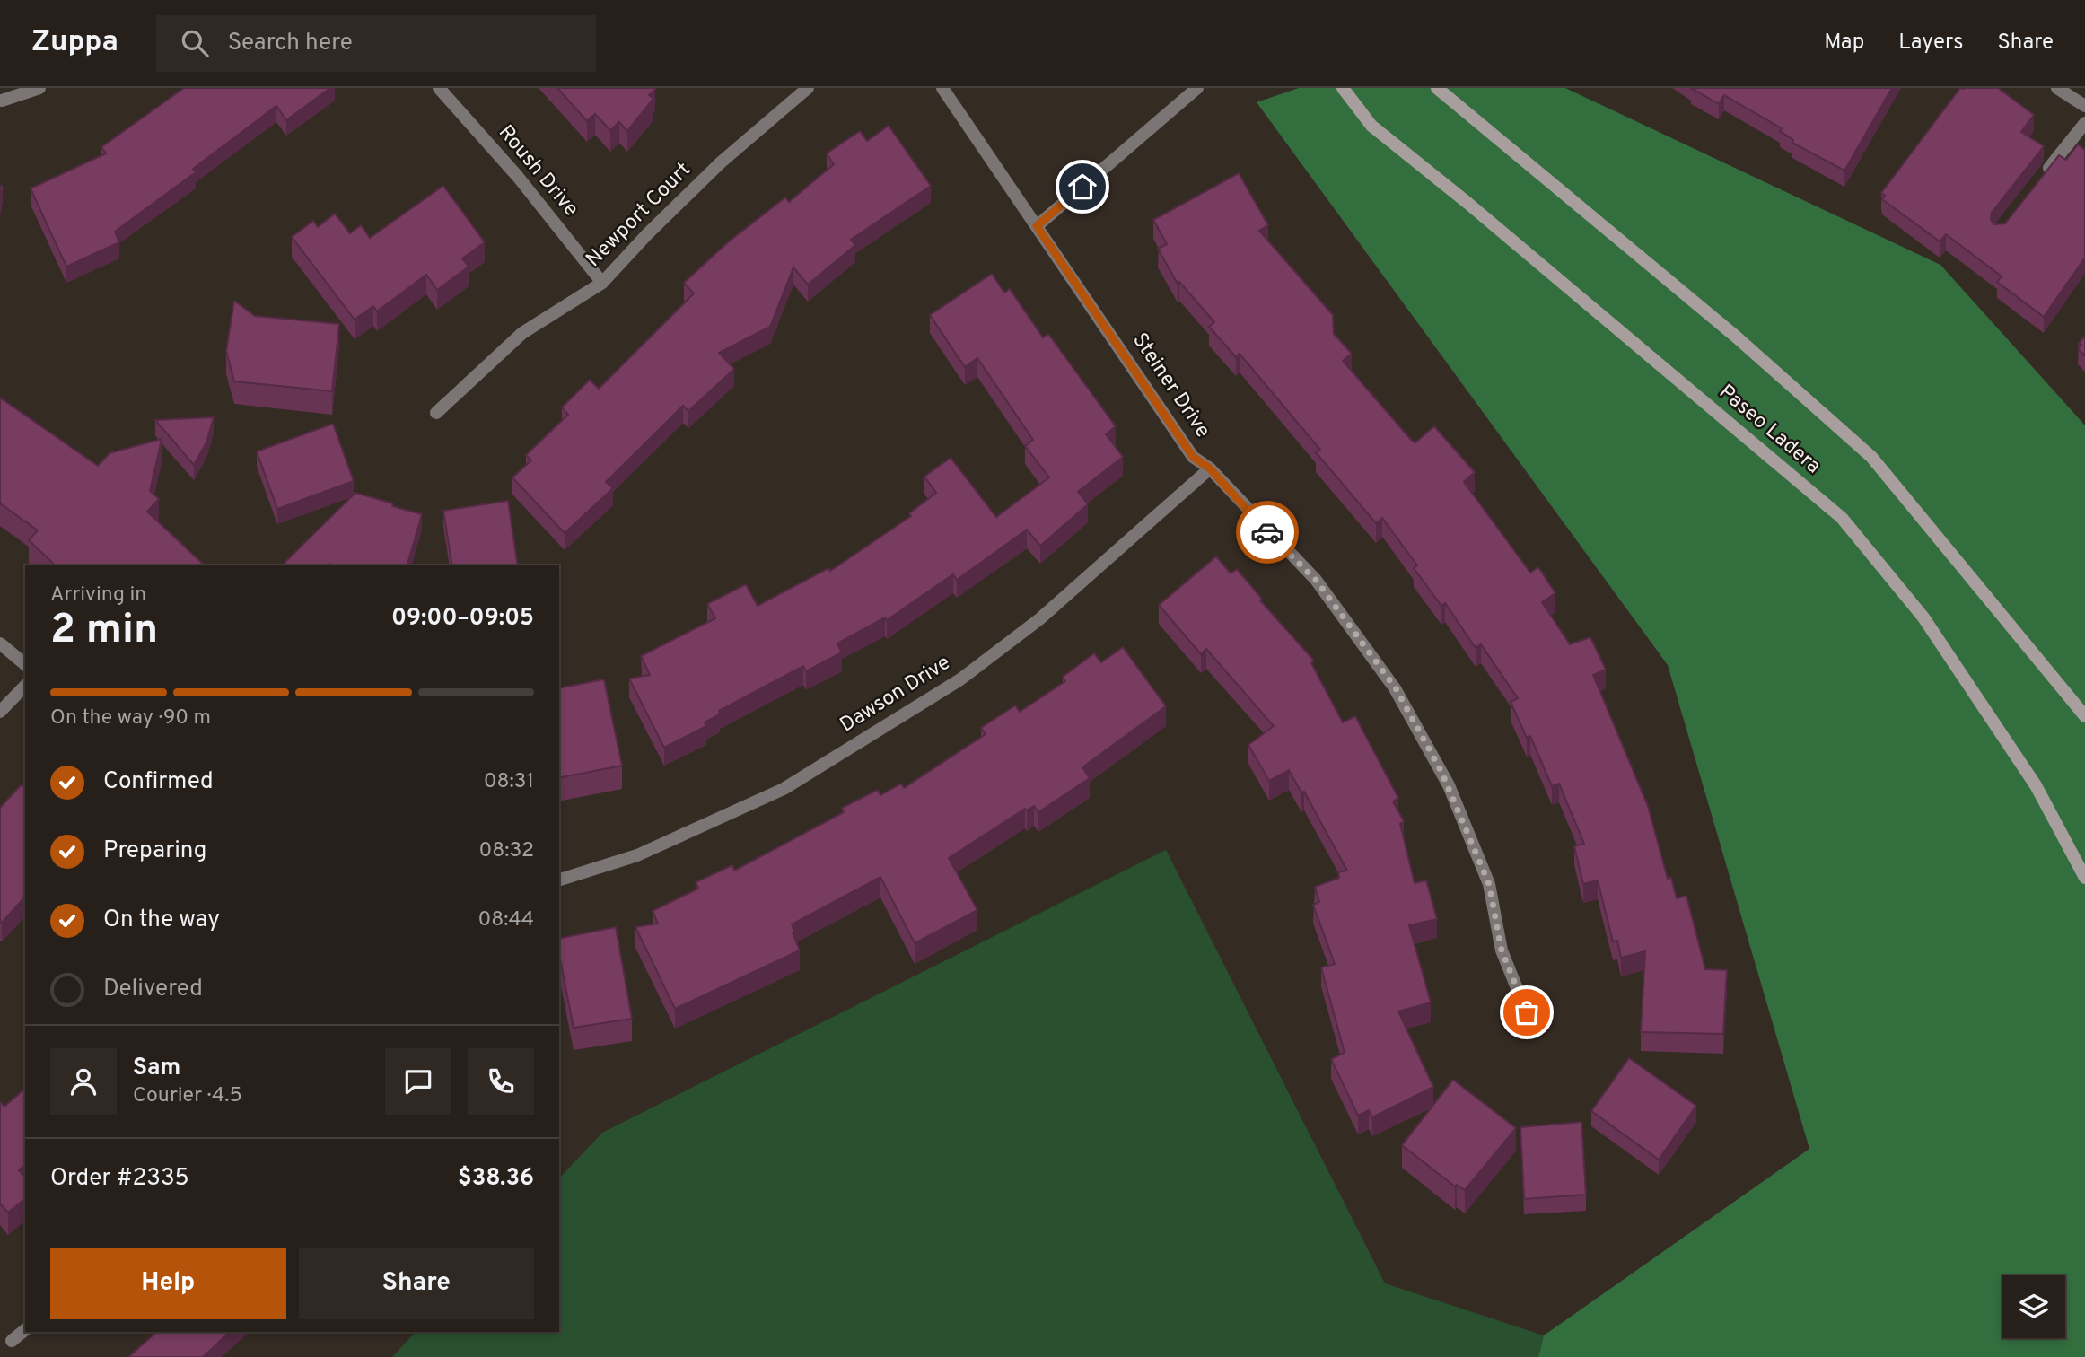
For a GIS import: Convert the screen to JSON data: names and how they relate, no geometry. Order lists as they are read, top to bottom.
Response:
{
  "streets": {
    "main road": ["Paseo Ladera"],
    "street": [
      "Roush Drive",
      "Newport Court",
      "Steiner Drive",
      "Dawson Drive"
    ]
  },
  "crossings": [
    ["Roush Drive", "Newport Court"],
    ["Steiner Drive", "Dawson Drive"]
  ],
  "page": {
    "header": "Zuppa",
    "search": "Search here",
    "nav": ["Map", "Layers", "Share"],
    "heading": ["2 min", "Arriving in", "09:00–09:05"],
    "panel": [
      "Sam",
      "Courier · 4.5",
      "Order #2335",
      "$38.36"
    ],
    "bar": "On the way · 90 m",
    "list": [
      ["Confirmed", "08:31"],
      ["Preparing", "08:32"],
      ["On the way", "08:44"],
      "Delivered"
    ],
    "buttons": ["Help", "Share"]
  }
}
